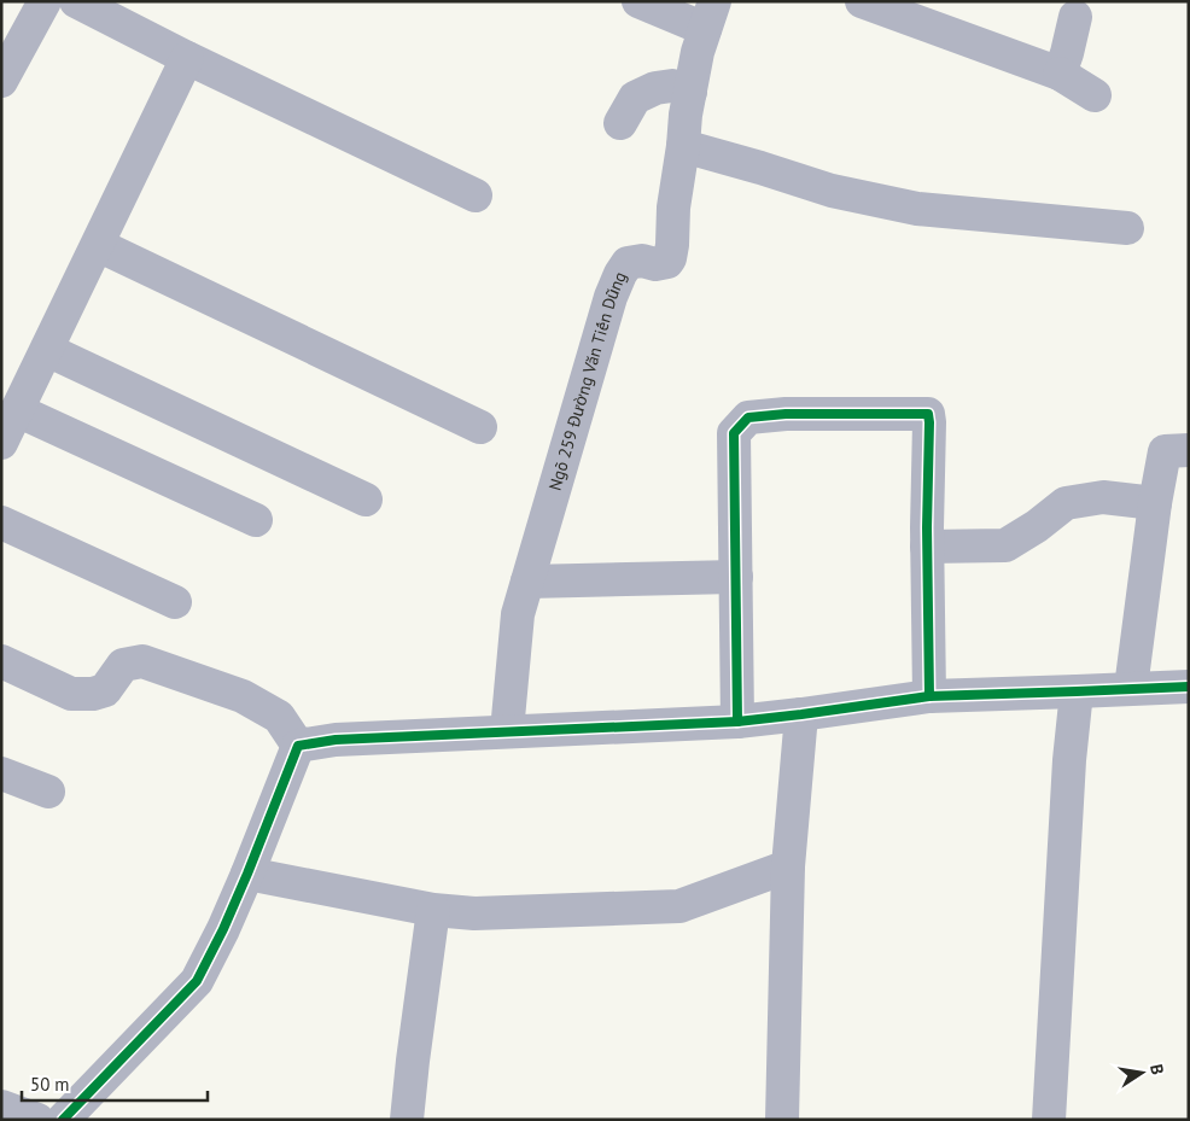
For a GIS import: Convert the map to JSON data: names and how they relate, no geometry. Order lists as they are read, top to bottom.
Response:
{
  "streets": {
    "street": ["Ngõ 259 Đường Văn Tiến Dũng"]
  },
  "scale_bar": "50 m",
  "north": "right"
}
